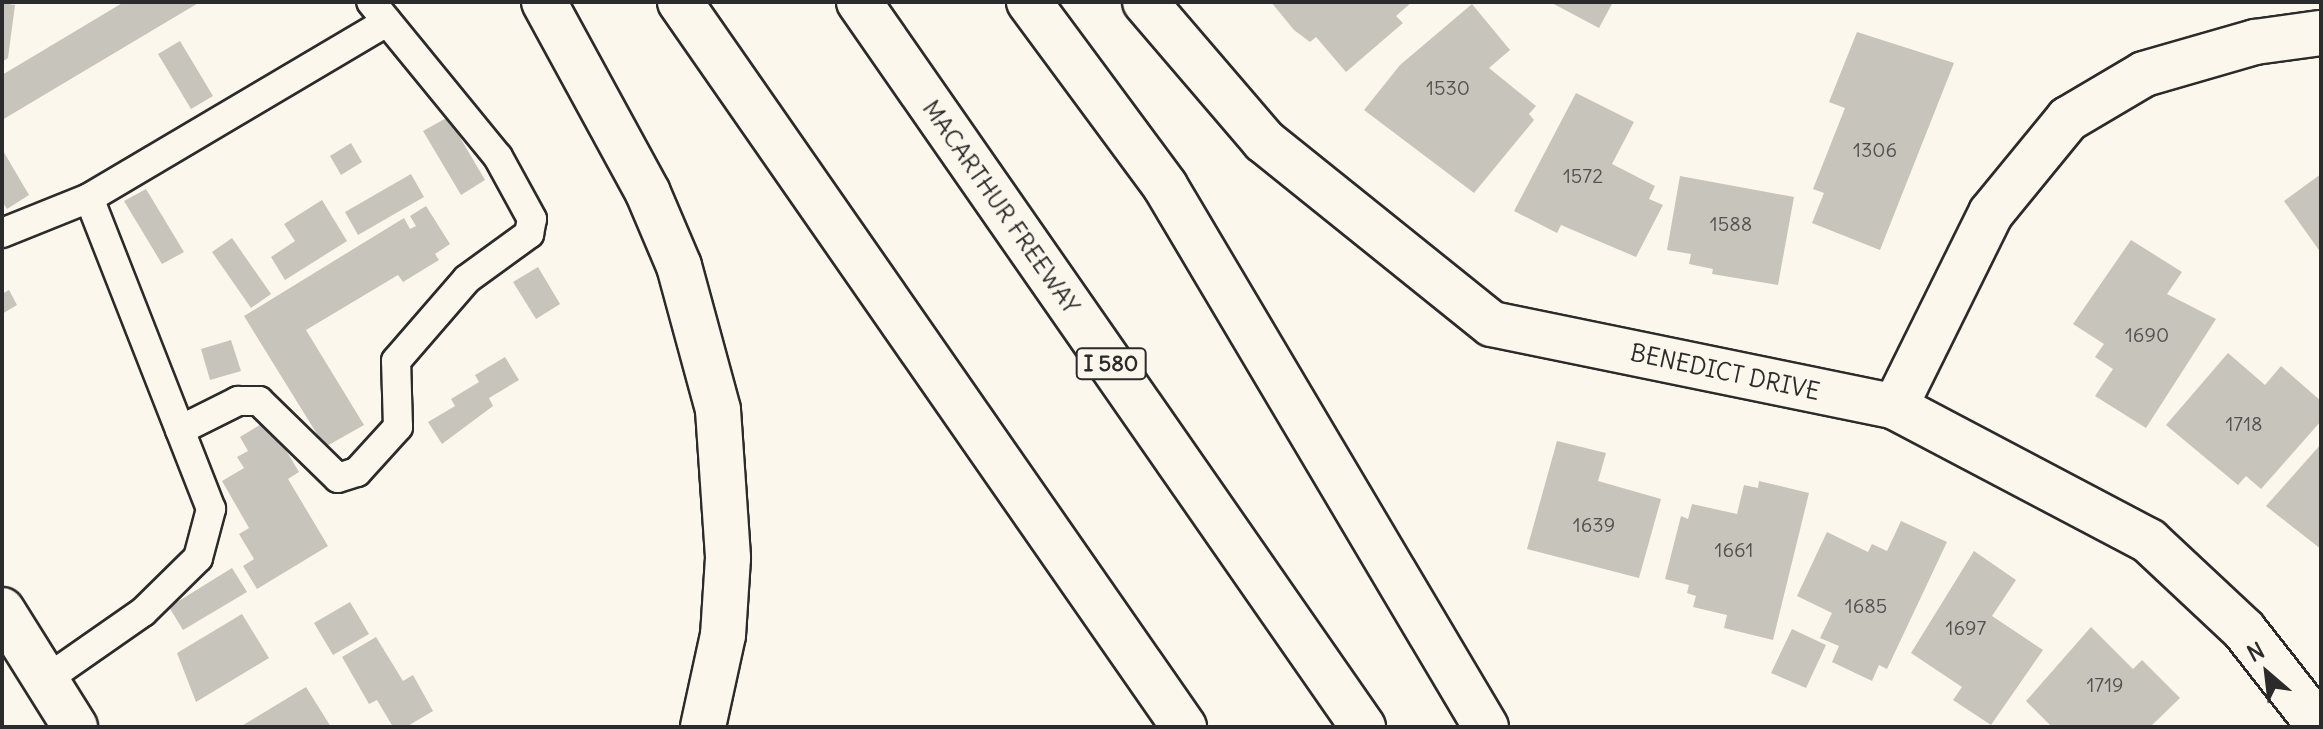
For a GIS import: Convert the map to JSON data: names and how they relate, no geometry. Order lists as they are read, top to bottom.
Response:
{
  "streets": {
    "main road": ["MACARTHUR FREEWAY", "I 580", "BENEDICT DRIVE"]
  },
  "house_numbers": [
    "1530",
    "1306",
    "1572",
    "1588",
    "1690",
    "1718",
    "1639",
    "1661",
    "1685",
    "1697",
    "1719"
  ],
  "north": "top left"
}
